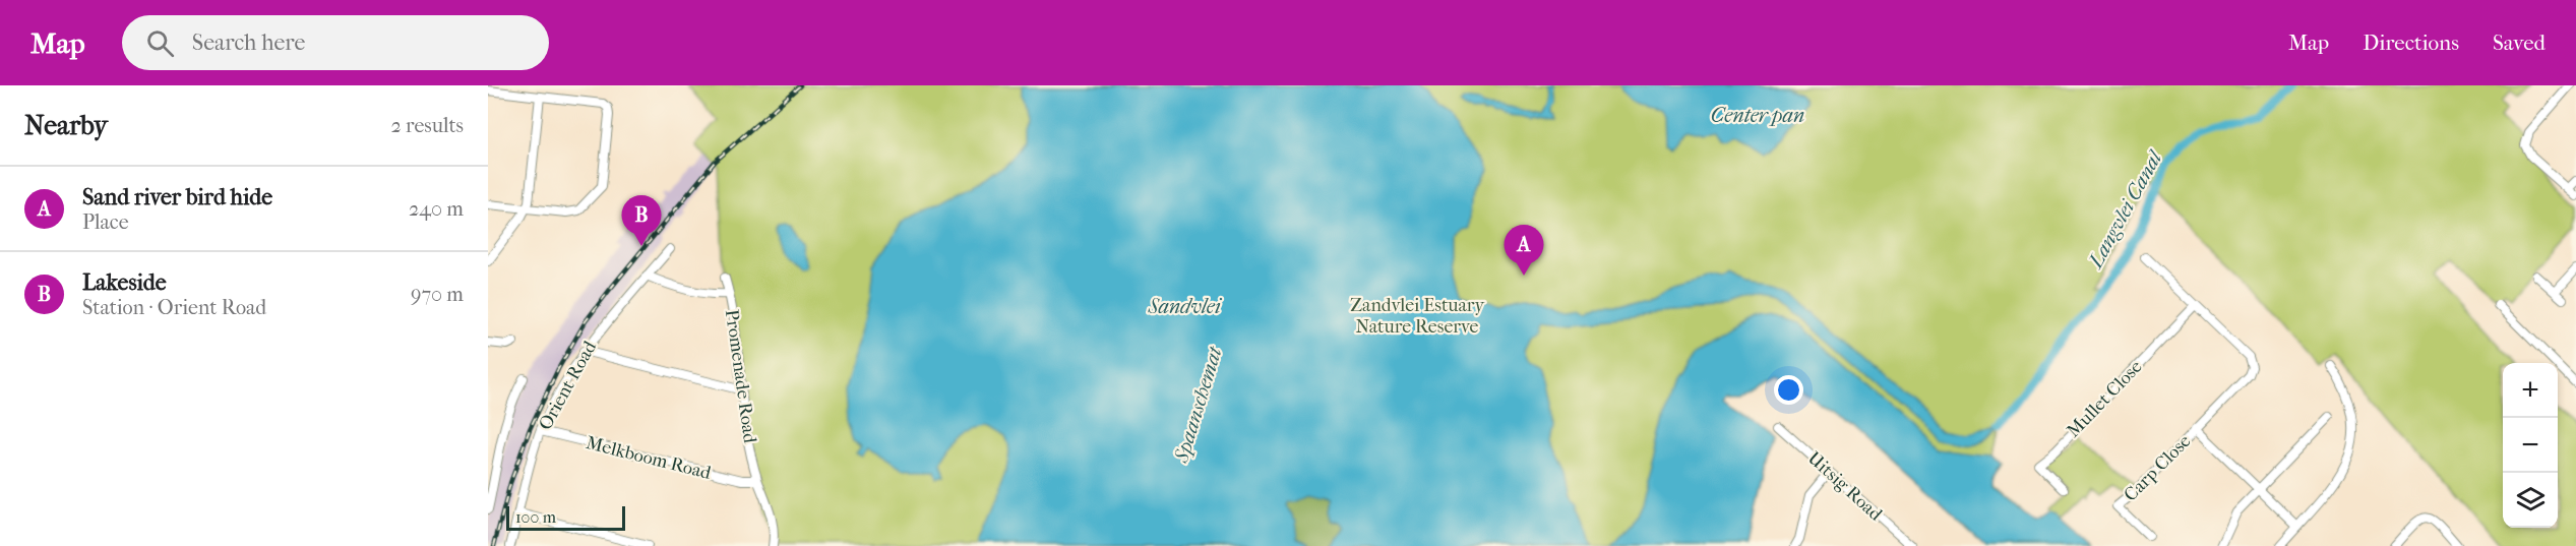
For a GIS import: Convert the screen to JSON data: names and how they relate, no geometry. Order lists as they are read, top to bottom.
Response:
{
  "streets": {
    "street": [
      "Promenade Road",
      "Orient Road",
      "Mullet Close",
      "Melkboom Road",
      "Carp Close",
      "Uitsig Road"
    ]
  },
  "crossings": [
    ["Promenade Road", "Melkboom Road"],
    ["Orient Road", "Melkboom Road"],
    ["Mullet Close", "Carp Close"]
  ],
  "water": [
    "Center pan",
    "Langvlei Canal",
    "Sandvlei",
    "Spaanschemat"
  ],
  "parks": ["Zandvlei Estuary Nature Reserve"],
  "scale_bar": "100 m",
  "page": {
    "header": "Map",
    "search": "Search here",
    "nav": ["Map", "Directions", "Saved"],
    "heading": ["Nearby", "2 results"],
    "list": [
      {
        "mark": "A",
        "name": "Sand river bird hide",
        "note": "Place",
        "value": "240 m"
      },
      {
        "mark": "B",
        "name": "Lakeside",
        "note": "Station · Orient Road",
        "value": "970 m"
      }
    ],
    "pins": ["B", "A"],
    "map_buttons": ["+", "−"],
    "scale": "100 m"
  }
}
